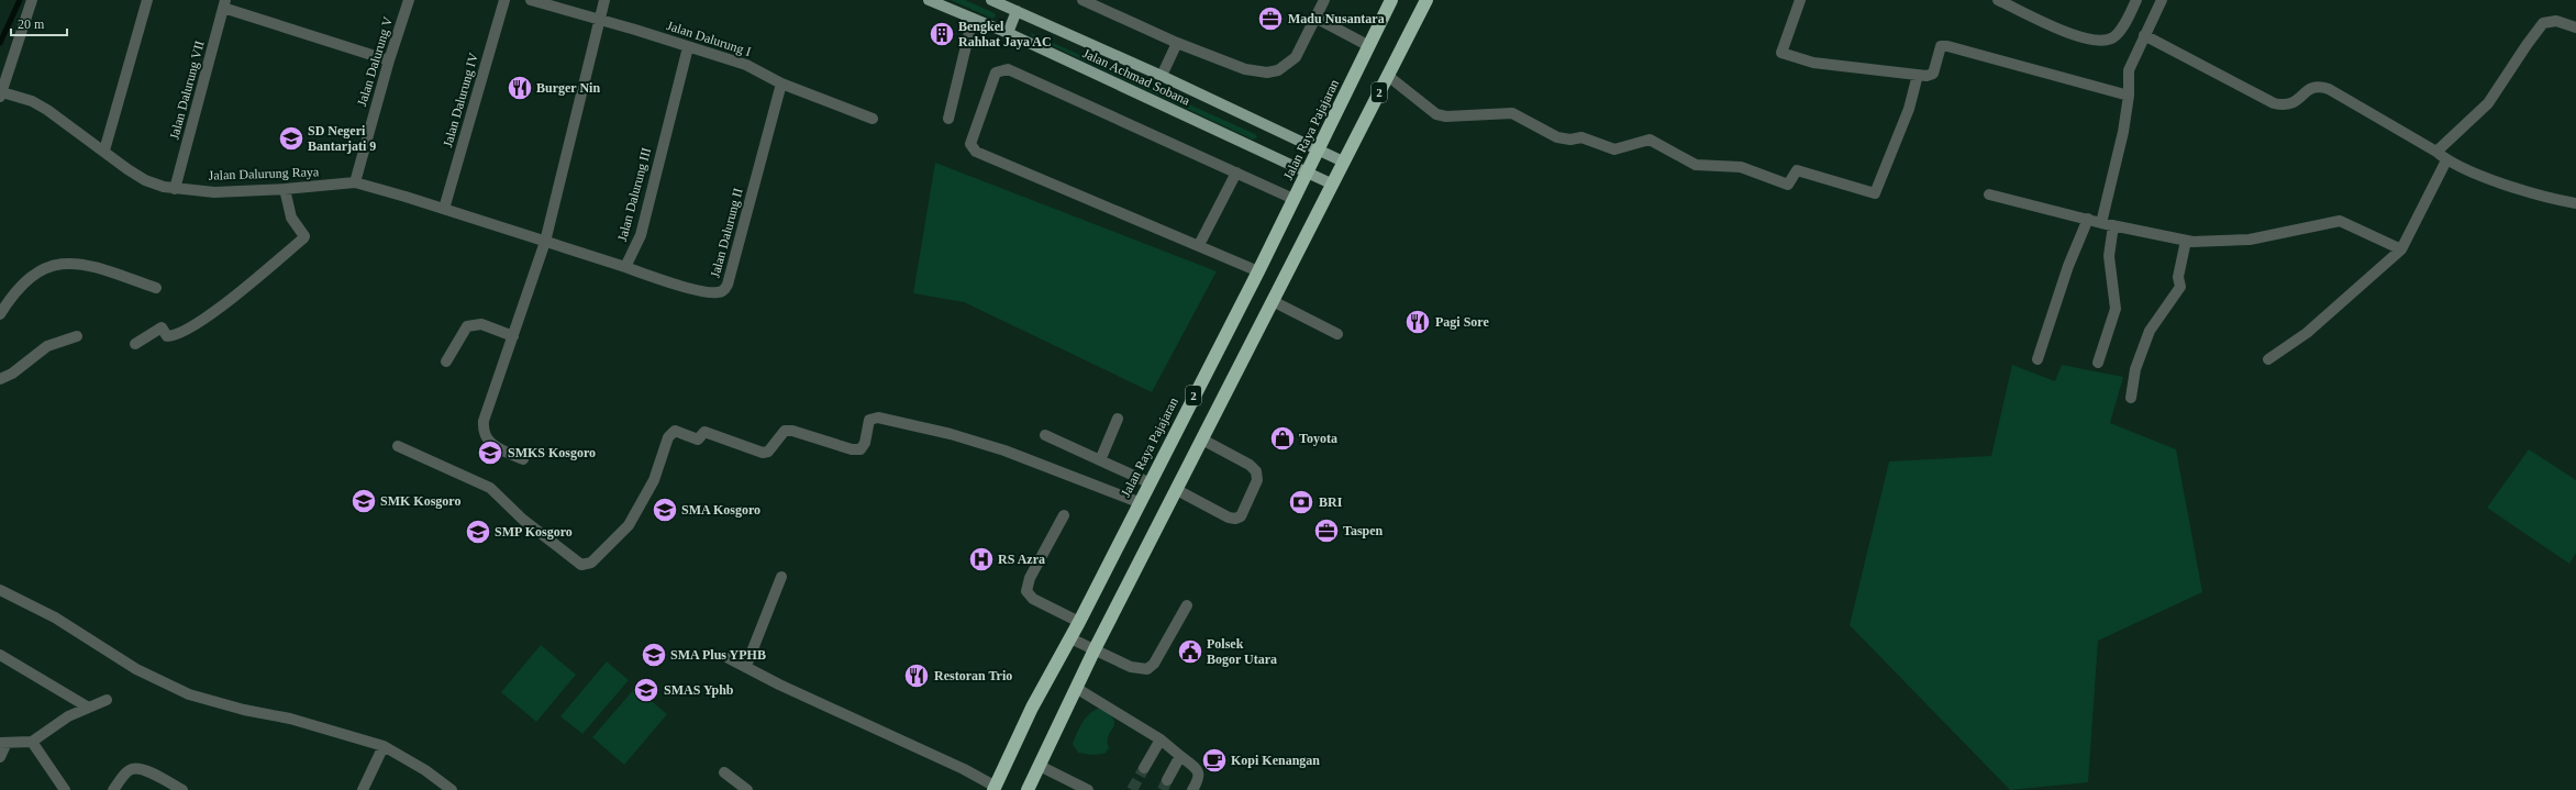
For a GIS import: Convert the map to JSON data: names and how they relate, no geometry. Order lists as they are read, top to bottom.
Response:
{
  "streets": {
    "highway": ["2", "Jalan Raya Pajajaran"],
    "main road": ["Jalan Achmad Sobana"],
    "street": [
      "Jalan Dalurung I",
      "Jalan Dalurung V",
      "Jalan Dalurung VII",
      "Jalan Dalurung IV",
      "Jalan Dalurung Raya",
      "Jalan Dalurung III",
      "Jalan Dalurung II"
    ]
  },
  "crossings": [
    ["Jalan Dalurung I", "Jalan Dalurung III"],
    ["Jalan Dalurung I", "Jalan Dalurung II"],
    ["Jalan Dalurung V", "Jalan Dalurung Raya"],
    ["Jalan Achmad Sobana", "2"],
    ["Jalan Achmad Sobana", "Jalan Raya Pajajaran"],
    ["Jalan Dalurung VII", "Jalan Dalurung Raya"],
    ["Jalan Dalurung IV", "Jalan Dalurung Raya"],
    ["Jalan Dalurung III", "Jalan Dalurung II"]
  ],
  "places": {
    "office": ["Madu Nusantara", "Taspen"],
    "building": ["Bengkel Rahhat Jaya AC"],
    "restaurant": ["Burger Nin", "Pagi Sore", "Restoran Trio"],
    "school or university": [
      "SD Negeri Bantarjati 9",
      "SMKS Kosgoro",
      "SMK Kosgoro",
      "SMA Kosgoro",
      "SMP Kosgoro",
      "SMA Plus YPHB",
      "SMAS Yphb"
    ],
    "shop": ["Toyota"],
    "bank": ["BRI"],
    "hospital": ["RS Azra"],
    "public building": ["Polsek Bogor Utara"],
    "cafe": ["Kopi Kenangan"]
  },
  "scale_bar": "20 m"
}
